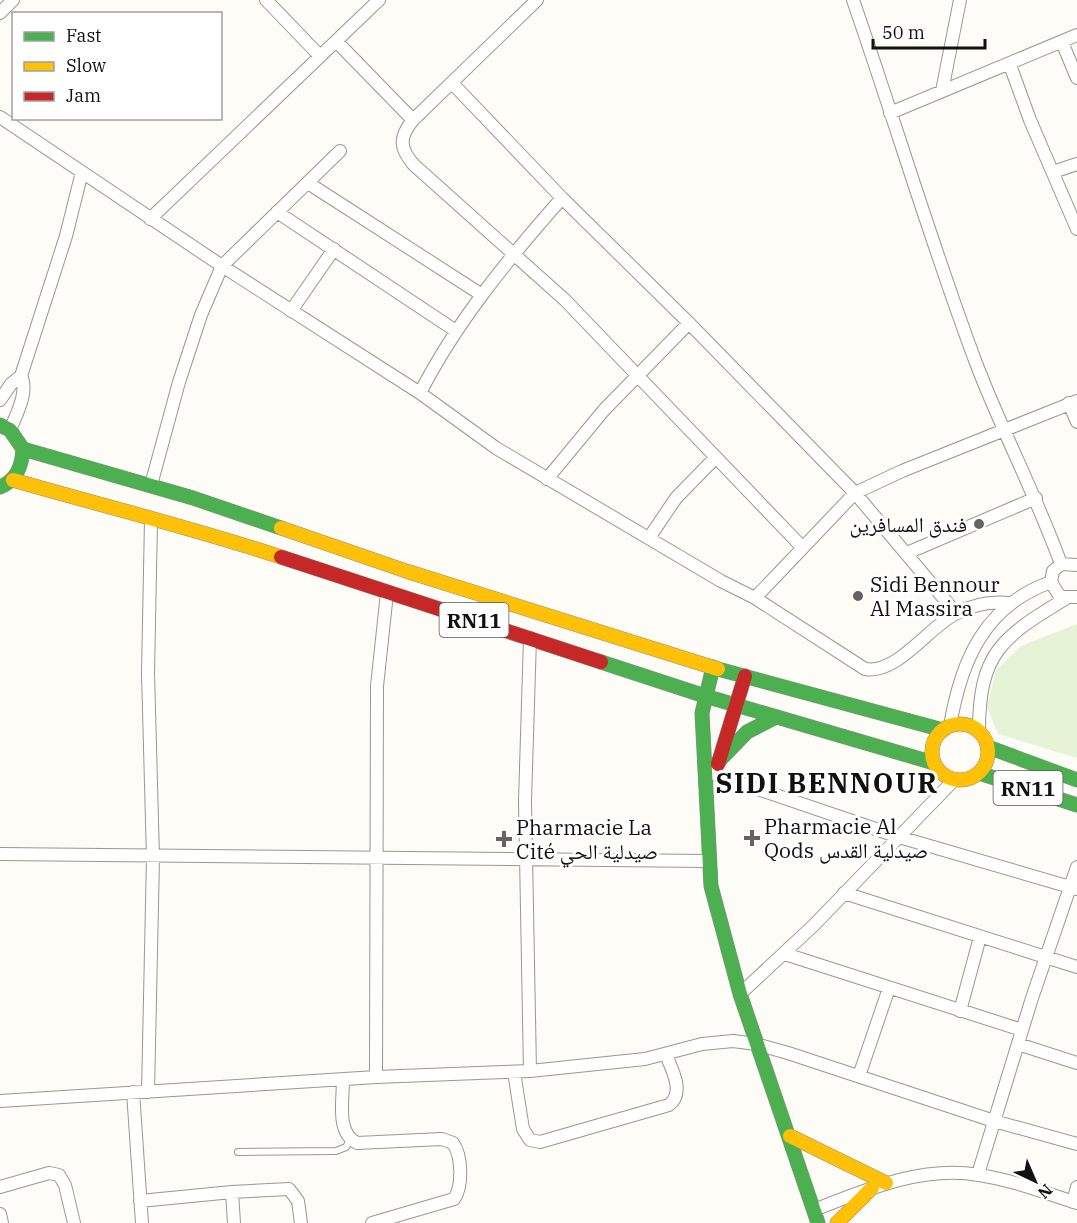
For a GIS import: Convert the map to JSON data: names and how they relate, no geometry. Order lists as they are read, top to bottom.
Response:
{
  "streets": {
    "main road": ["RN11"]
  },
  "districts": ["SIDI BENNOUR"],
  "places": {
    "other": ["فندق المسافرين", "Sidi Bennour Al Massira"],
    "health": ["Pharmacie Al Qods صيدلية القدس", "Pharmacie La Cité صيدلية الحي"]
  },
  "legend": ["Fast", "Slow", "Jam"],
  "scale_bar": "50 m",
  "north": "bottom right"
}
